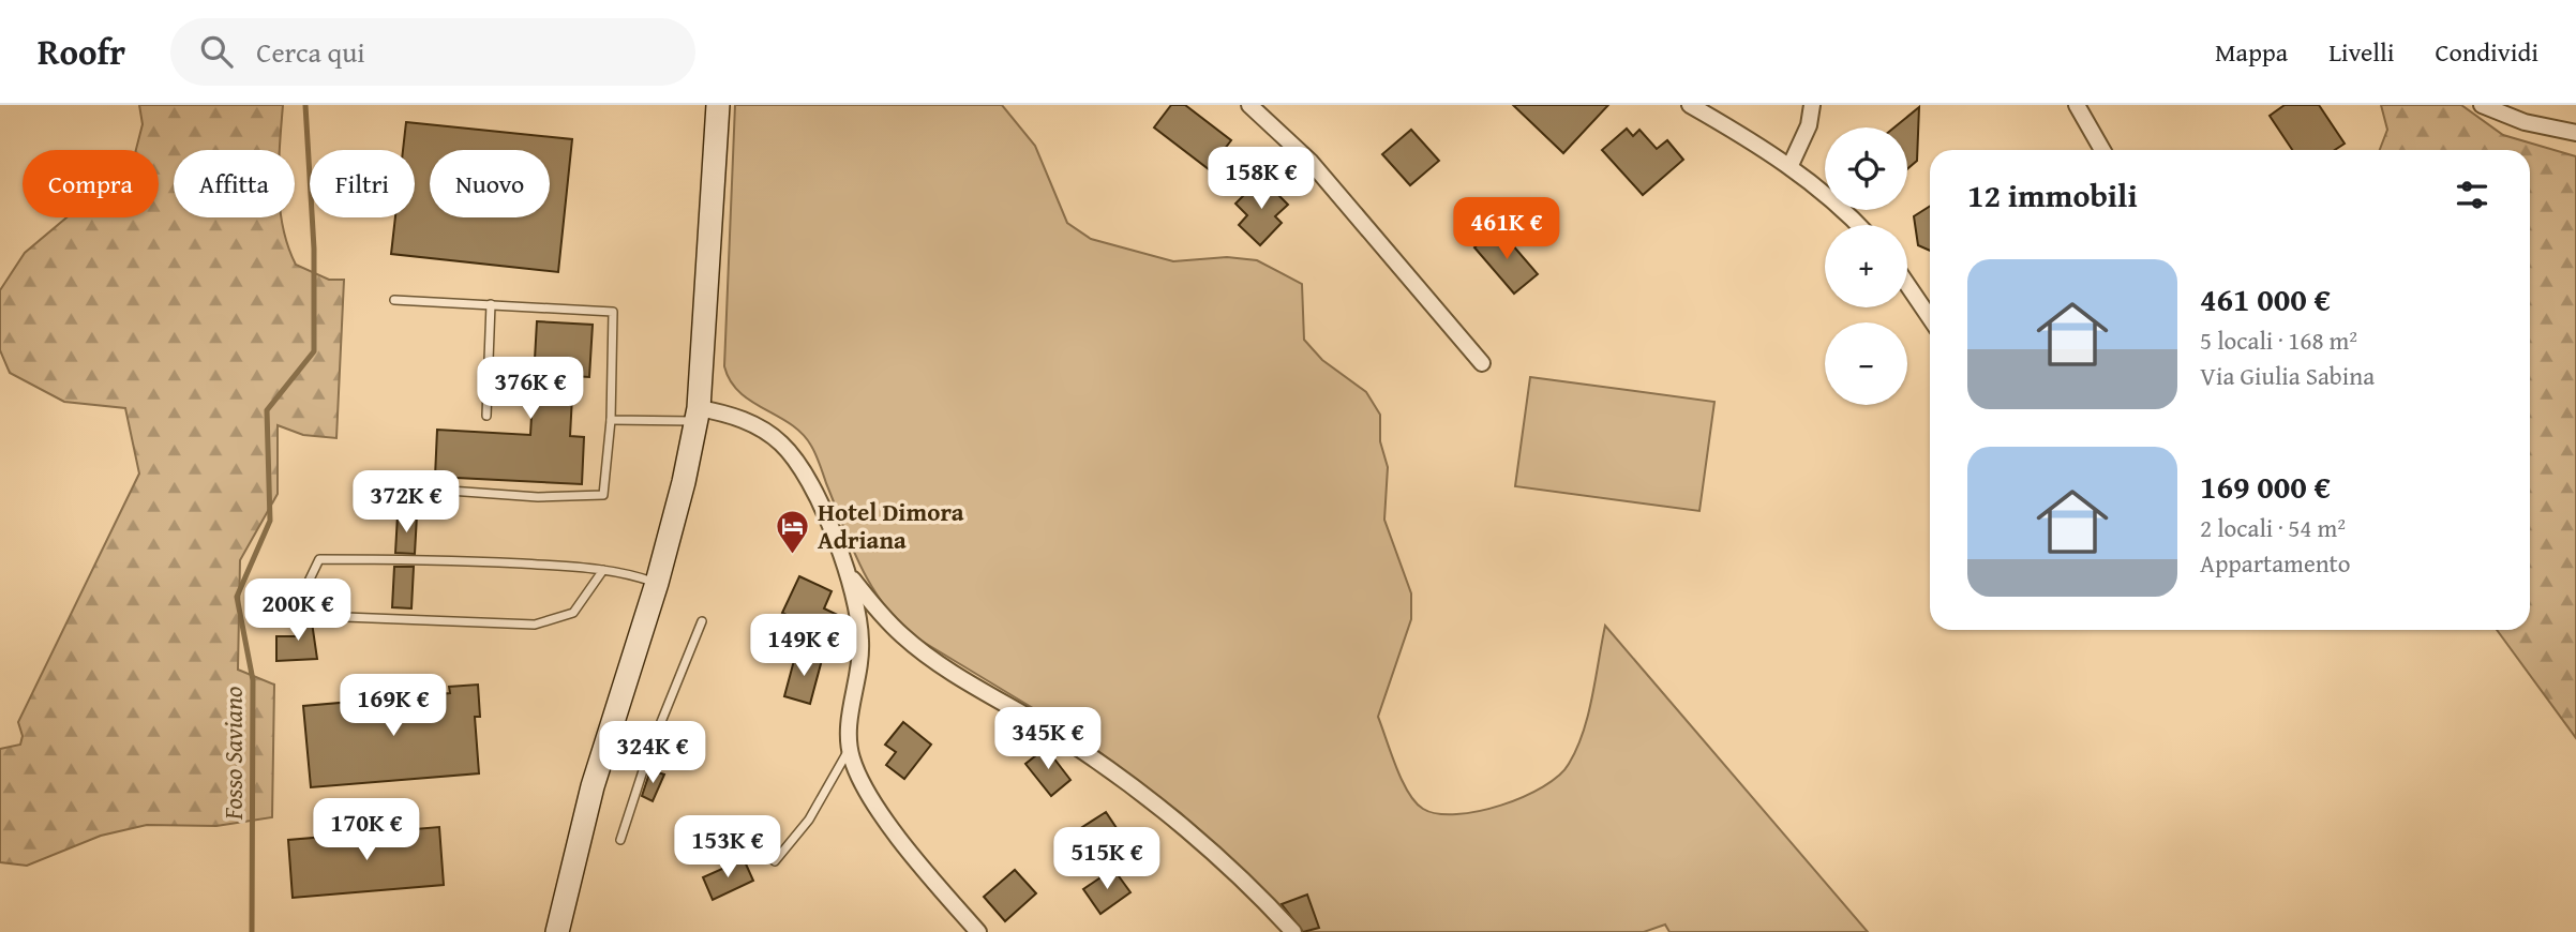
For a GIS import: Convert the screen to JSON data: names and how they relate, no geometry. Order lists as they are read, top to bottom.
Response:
{
  "water": ["Fosso Saviano"],
  "places": {
    "hotel": ["Hotel Dimora Adriana"]
  },
  "page": {
    "header": "Roofr",
    "search": "Cerca qui",
    "nav": ["Mappa", "Livelli", "Condividi"],
    "map_buttons": ["+", "−"],
    "price": [
      "158K €",
      "461K €",
      "376K €",
      "372K €",
      "200K €",
      "149K €",
      "169K €",
      "345K €",
      "324K €",
      "170K €",
      "153K €",
      "515K €"
    ],
    "chip": [
      "Compra",
      "Affitta",
      "Filtri",
      "Nuovo"
    ],
    "heading": "12 immobili",
    "list": [
      {
        "name": "461 000 €",
        "note": "5 locali · 168 m² · Via Giulia Sabina"
      },
      {
        "name": "169 000 €",
        "note": "2 locali · 54 m² · Appartamento"
      }
    ]
  }
}
